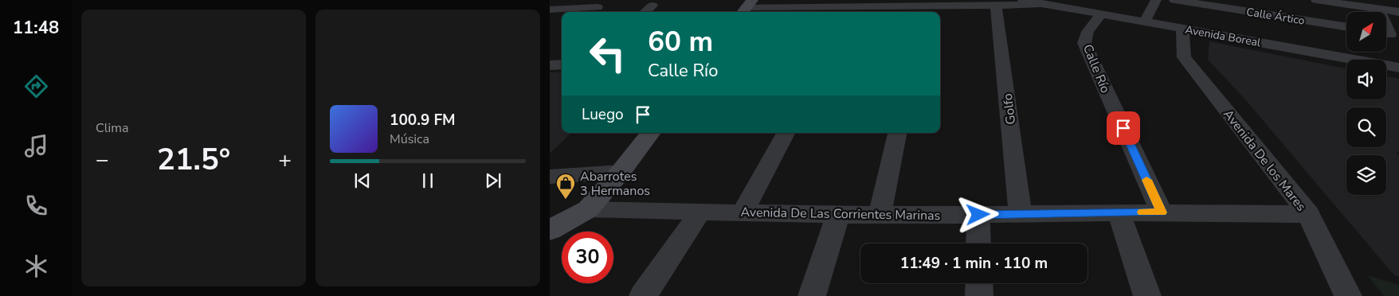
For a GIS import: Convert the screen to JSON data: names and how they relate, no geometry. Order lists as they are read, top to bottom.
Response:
{
  "streets": {
    "street": [
      "Calle Ártico",
      "Avenida Boreal",
      "Calle Río",
      "Golfo",
      "Avenida De los Mares",
      "Avenida De Las Corrientes Marinas"
    ]
  },
  "crossings": [
    ["Avenida Boreal", "Calle Río"],
    ["Avenida Boreal", "Golfo"],
    ["Avenida Boreal", "Avenida De los Mares"],
    ["Calle Río", "Avenida De Las Corrientes Marinas"],
    ["Golfo", "Avenida De Las Corrientes Marinas"],
    ["Avenida De los Mares", "Avenida De Las Corrientes Marinas"]
  ],
  "places": {
    "shop": ["Abarrotes 3 Hermanos"]
  },
  "north": "top right",
  "page": {
    "tabs": "11:48",
    "tile": "Clima",
    "turn": ["60 m", "Calle Río"],
    "then": "Luego",
    "song": ["100.9 FM", "Música"],
    "heat": ["−", "21.5°", "+"],
    "limit": "30",
    "trip": "11:49 · 1 min · 110 m"
  }
}
